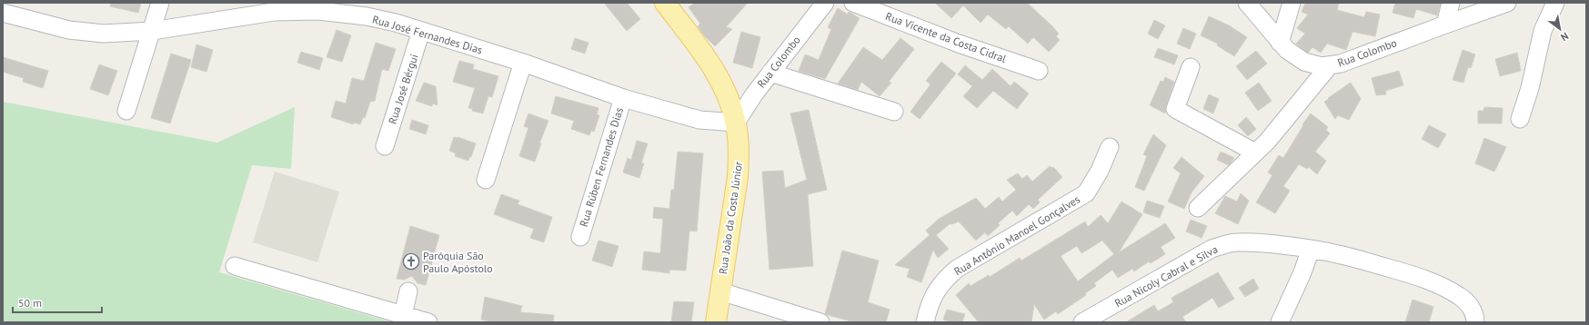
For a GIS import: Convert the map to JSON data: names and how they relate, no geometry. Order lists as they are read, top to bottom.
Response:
{
  "streets": {
    "main road": ["Rua João da Costa Júnior"],
    "street": [
      "Rua José Fernandes Dias",
      "Rua Vicente da Costa Cidral",
      "Rua Colombo",
      "Rua José Bérgui",
      "Rua Rúben Fernandes Dias",
      "Rua Antônio Manoel Gonçalves",
      "Rua Nicoly Cabral e Silva"
    ]
  },
  "crossings": [
    ["Rua José Fernandes Dias", "Rua Colombo"],
    ["Rua José Fernandes Dias", "Rua José Bérgui"],
    ["Rua José Fernandes Dias", "Rua Rúben Fernandes Dias"],
    ["Rua José Fernandes Dias", "Rua João da Costa Júnior"],
    ["Rua Colombo", "Rua João da Costa Júnior"]
  ],
  "places": {
    "church": ["Paróquia São Paulo Apóstolo"]
  },
  "scale_bar": "50 m",
  "north": "bottom right"
}
